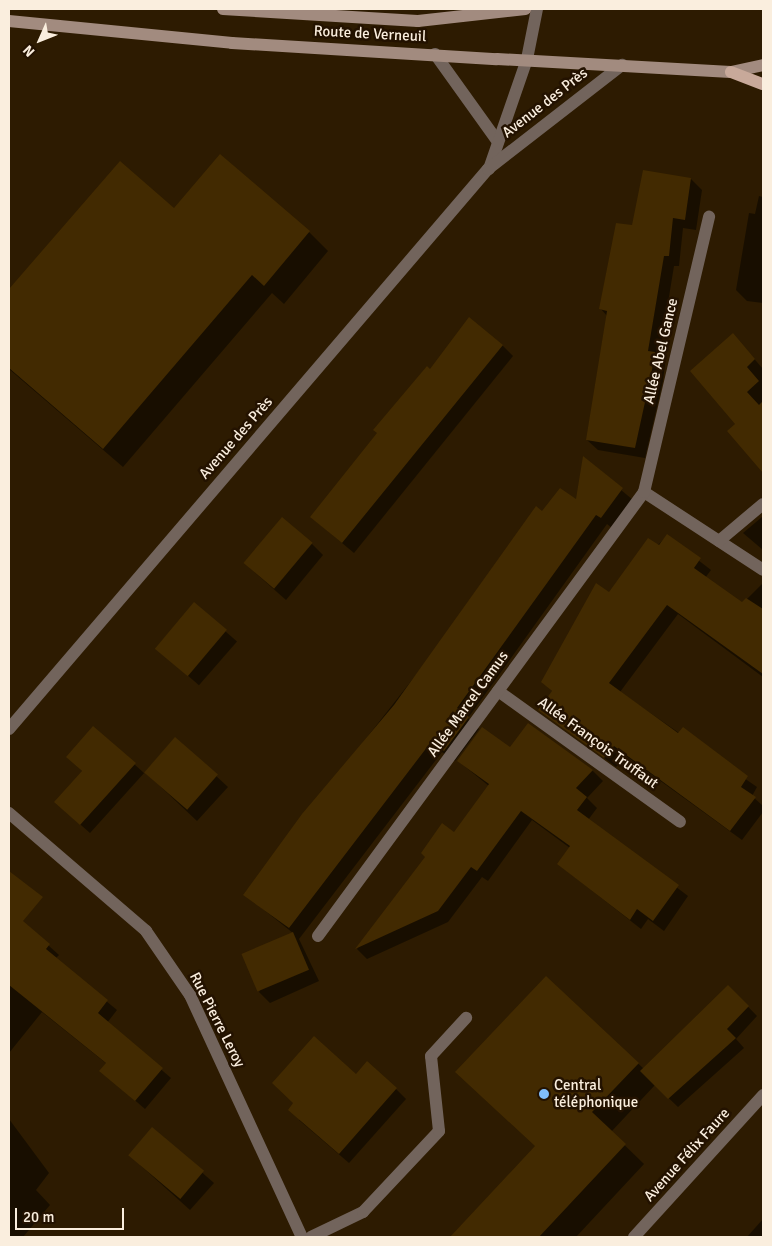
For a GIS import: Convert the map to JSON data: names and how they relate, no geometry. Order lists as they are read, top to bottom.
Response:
{
  "streets": {
    "main road": ["Route de Verneuil"],
    "street": [
      "Avenue des Près",
      "Allée Abel Gance",
      "Allée Marcel Camus",
      "Allée François Truffaut",
      "Rue Pierre Leroy",
      "Avenue Félix Faure"
    ]
  },
  "crossings": [
    ["Route de Verneuil", "Avenue des Près"],
    ["Allée Abel Gance", "Allée Marcel Camus"],
    ["Allée Marcel Camus", "Allée François Truffaut"]
  ],
  "places": ["Central téléphonique"],
  "scale_bar": "20 m",
  "north": "bottom left"
}
